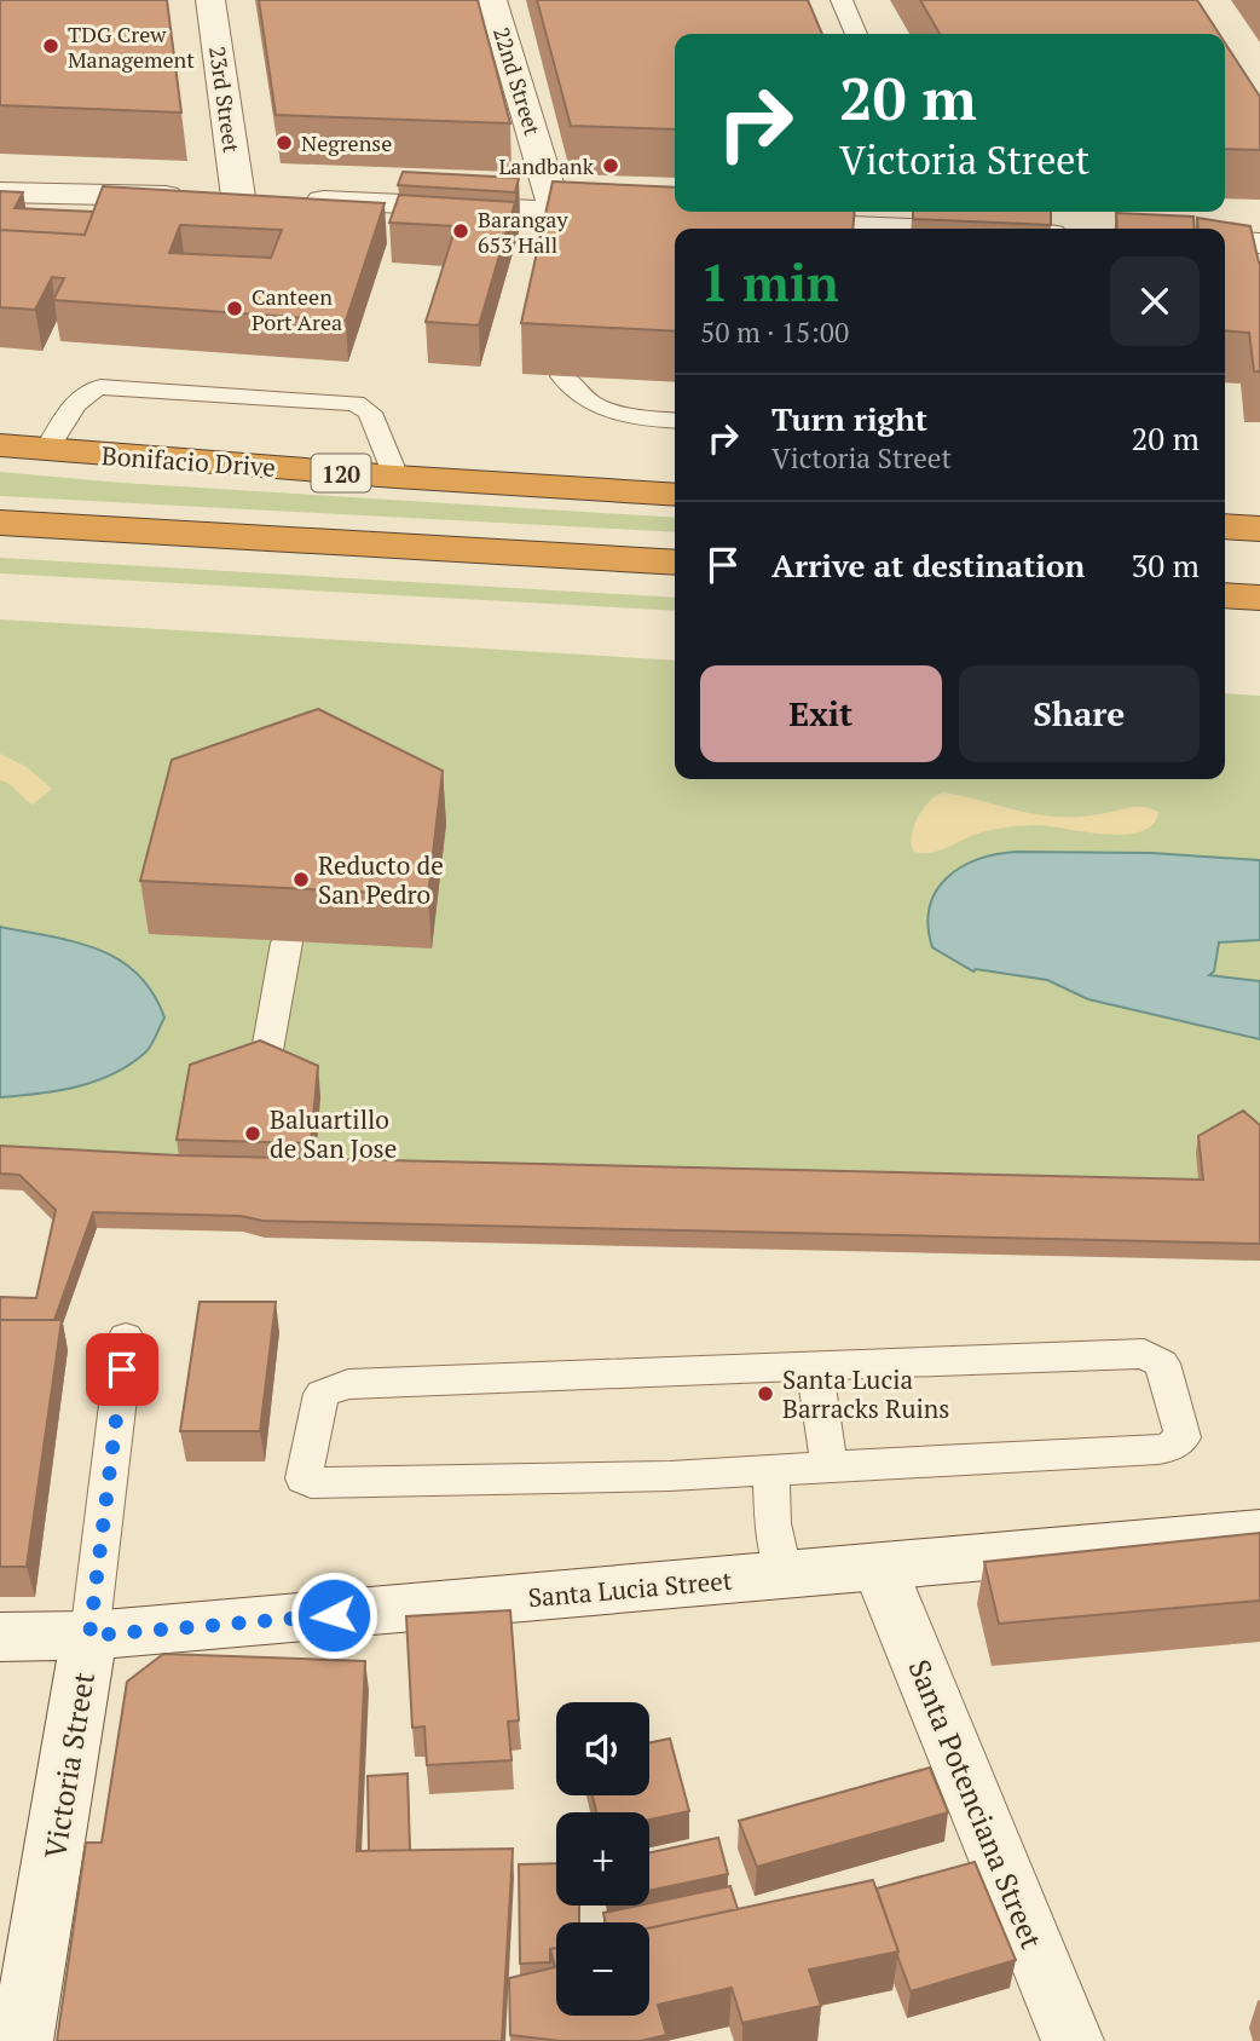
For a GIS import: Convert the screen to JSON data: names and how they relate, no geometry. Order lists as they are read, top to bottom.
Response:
{
  "streets": {
    "highway": ["Bonifacio Drive", "120"],
    "street": [
      "22nd Street",
      "23rd Street",
      "Santa Lucia Street",
      "Victoria Street",
      "Santa Potenciana Street"
    ]
  },
  "crossings": [
    ["Santa Lucia Street", "Victoria Street"],
    ["Santa Lucia Street", "Santa Potenciana Street"]
  ],
  "places": [
    "TDG Crew Management",
    "Negrense",
    "Landbank",
    "Barangay 653 Hall",
    "Canteen Port Area",
    "Reducto de San Pedro",
    "Baluartillo de San Jose",
    "Santa Lucia Barracks Ruins"
  ],
  "page": {
    "turn": ["20 m", "Victoria Street"],
    "heading": ["1 min", "50 m · 15:00"],
    "list": [
      {
        "name": "Turn right",
        "note": "Victoria Street",
        "value": "20 m"
      },
      {
        "name": "Arrive at destination",
        "value": "30 m"
      }
    ],
    "buttons": ["Exit", "Share"],
    "map_buttons": ["+", "−"]
  }
}
